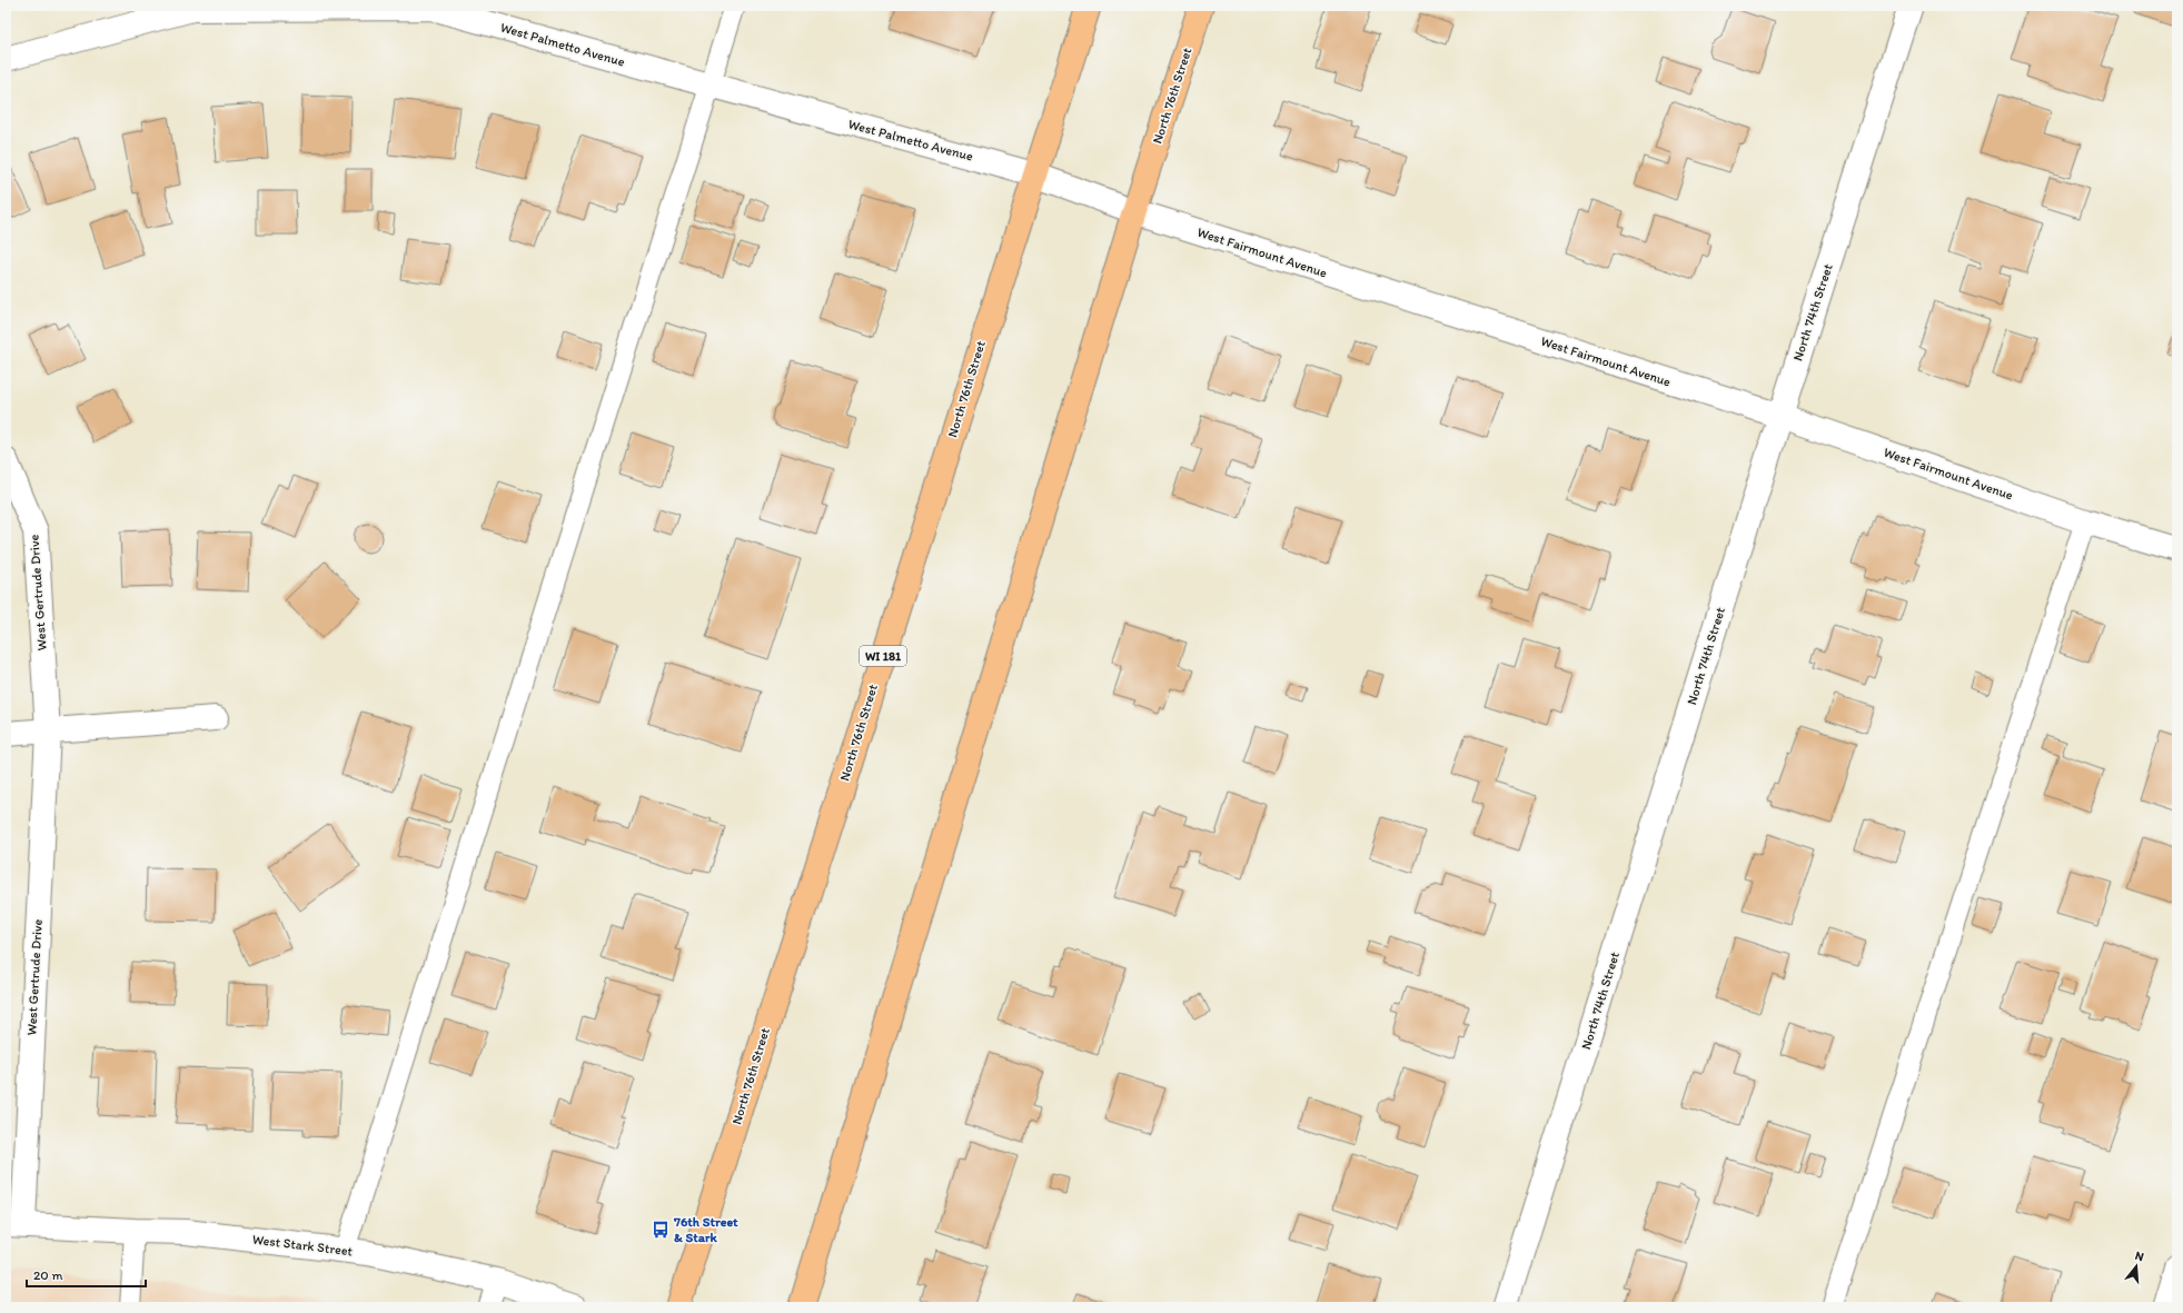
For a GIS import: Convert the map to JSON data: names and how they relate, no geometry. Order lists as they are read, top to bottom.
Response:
{
  "streets": {
    "main road": ["North 76th Street", "WI 181"],
    "street": [
      "West Palmetto Avenue",
      "West Fairmount Avenue",
      "North 74th Street",
      "West Gertrude Drive",
      "West Stark Street"
    ]
  },
  "crossings": [
    ["West Palmetto Avenue", "North 76th Street"],
    ["West Palmetto Avenue", "West Fairmount Avenue"],
    ["North 76th Street", "West Fairmount Avenue"],
    ["West Fairmount Avenue", "North 74th Street"],
    ["West Gertrude Drive", "West Stark Street"]
  ],
  "places": {
    "bus stop": ["76th Street & Stark"]
  },
  "scale_bar": "20 m",
  "north": "top"
}
